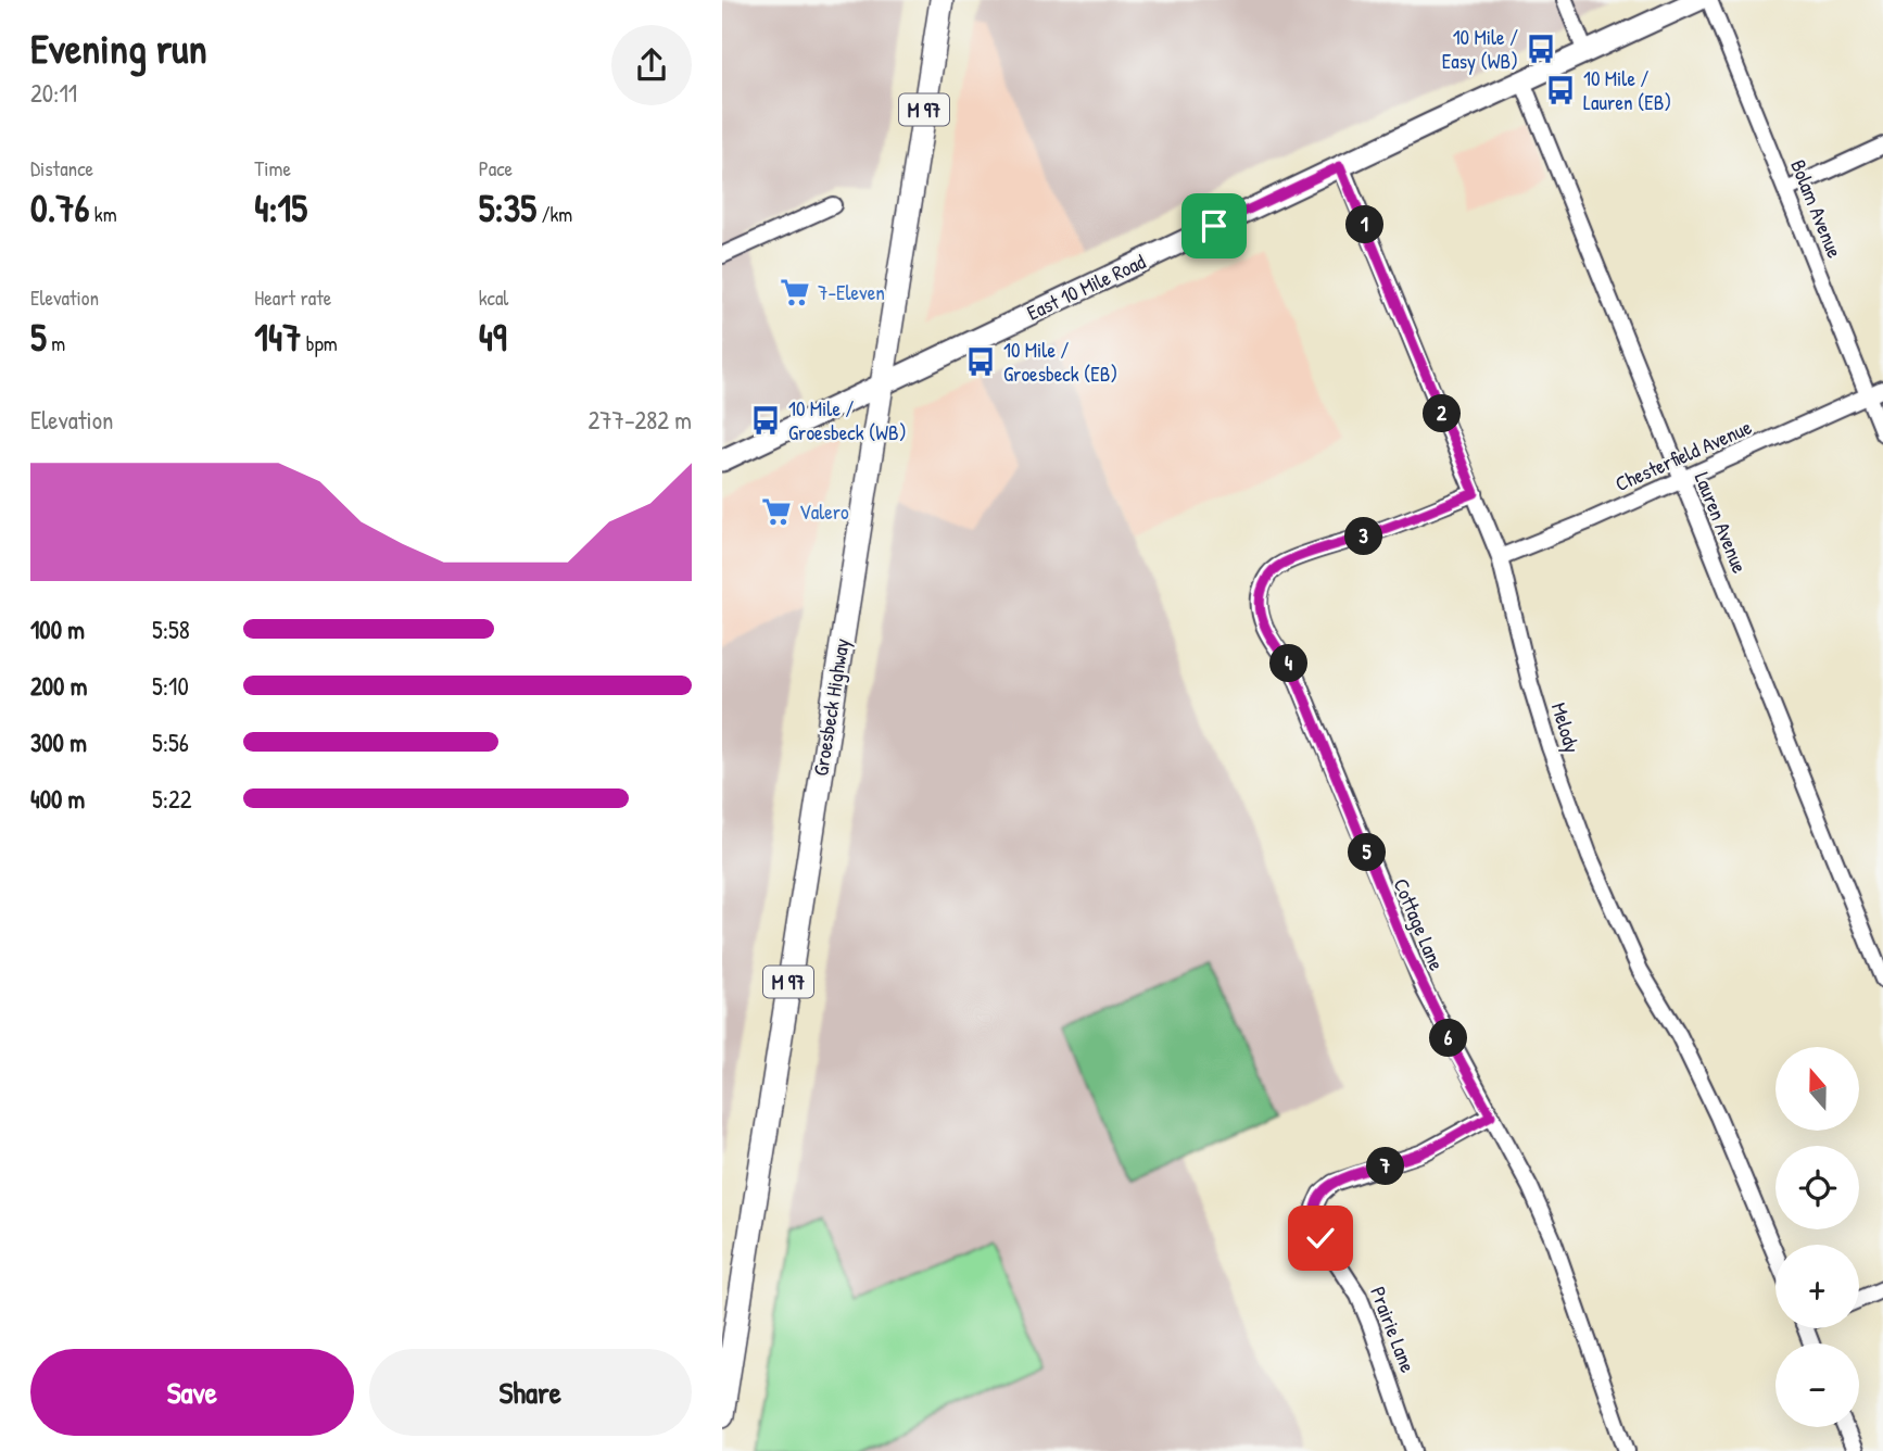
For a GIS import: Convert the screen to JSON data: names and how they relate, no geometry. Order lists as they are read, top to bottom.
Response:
{
  "streets": {
    "main road": ["M 97", "East 10 Mile Road", "Groesbeck Highway"],
    "street": [
      "Bolam Avenue",
      "Chesterfield Avenue",
      "Lauren Avenue",
      "Melody",
      "Cottage Lane",
      "Prairie Lane"
    ]
  },
  "crossings": [
    ["Bolam Avenue", "Chesterfield Avenue"],
    ["East 10 Mile Road", "Lauren Avenue"],
    ["East 10 Mile Road", "Groesbeck Highway"],
    ["East 10 Mile Road", "Melody"],
    ["Chesterfield Avenue", "Lauren Avenue"],
    ["Chesterfield Avenue", "Melody"],
    ["Melody", "Cottage Lane"],
    ["Cottage Lane", "Prairie Lane"]
  ],
  "places": {
    "bus stop": [
      "10 Mile / Easy (WB)",
      "10 Mile / Lauren (EB)",
      "10 Mile / Groesbeck (EB)",
      "10 Mile / Groesbeck (WB)"
    ],
    "supermarket": ["7-Eleven", "Valero"]
  },
  "north": "top",
  "page": {
    "heading": ["Evening run", "20:11"],
    "stats": [
      ["Distance", "0.76 km"],
      ["Time", "4:15"],
      ["Pace", "5:35 /km"],
      ["Elevation", "5 m"],
      ["Heart rate", "147 bpm"],
      ["kcal", "49"]
    ],
    "pins": [
      "1",
      "2",
      "3",
      "4",
      "5",
      "6",
      "7"
    ],
    "chart": ["Elevation", "277–282 m"],
    "list": [
      {
        "name": "100 m",
        "note": "5:58"
      },
      {
        "name": "200 m",
        "note": "5:10"
      },
      {
        "name": "300 m",
        "note": "5:56"
      },
      {
        "name": "400 m",
        "note": "5:22"
      }
    ],
    "map_buttons": ["+", "−"],
    "buttons": ["Save", "Share"]
  }
}
